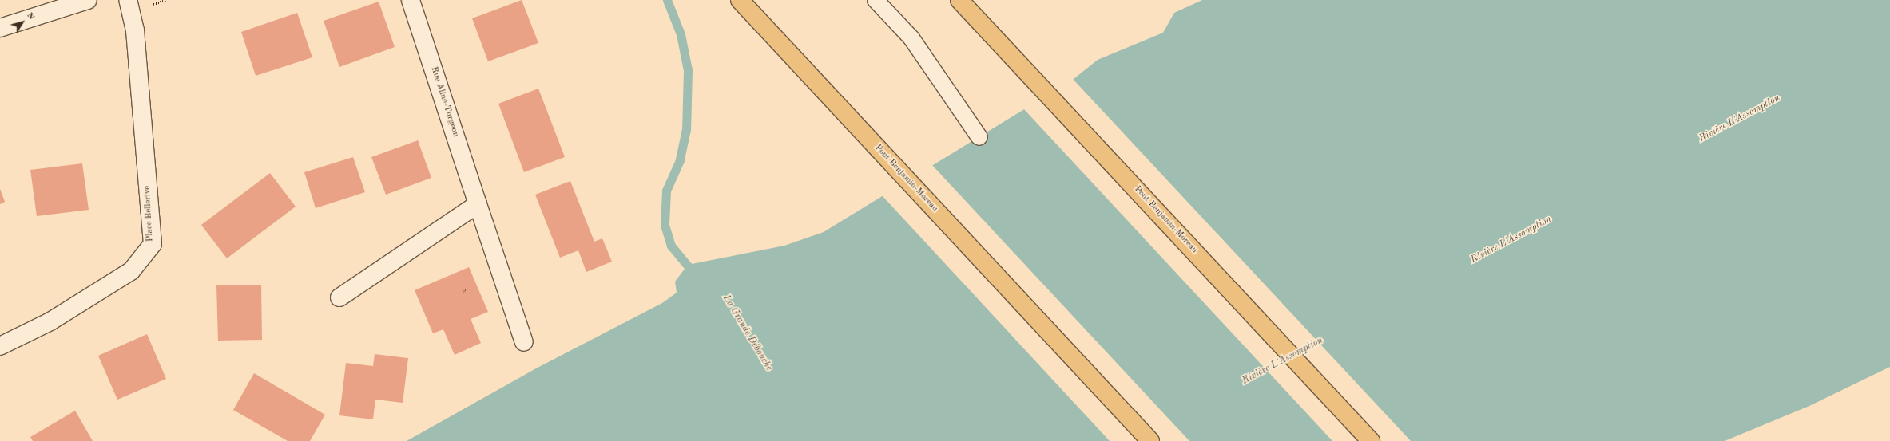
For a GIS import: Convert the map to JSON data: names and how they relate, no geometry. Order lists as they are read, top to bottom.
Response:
{
  "streets": {
    "highway": ["Pont Benjamin-Moreau"],
    "street": ["Rue Aline-Turgeon", "Place Bellerive"]
  },
  "water": ["Rivière L'Assomption", "La Grande Débouche"],
  "house_numbers": ["2"],
  "north": "top right"
}
